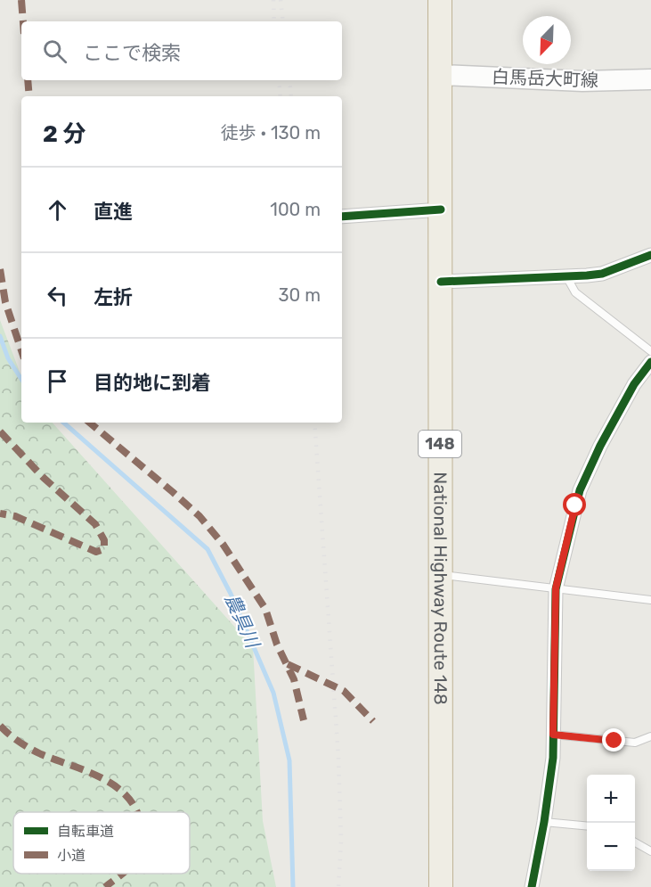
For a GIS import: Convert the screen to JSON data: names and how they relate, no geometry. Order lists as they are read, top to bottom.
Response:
{
  "streets": {
    "highway": ["148", "National Highway Route 148"],
    "main road": ["白馬岳大町線"]
  },
  "crossings": [
    ["白馬岳大町線", "National Highway Route 148"]
  ],
  "water": ["農具川"],
  "legend": ["自転車道", "小道"],
  "north": "bottom left",
  "page": {
    "search": "ここで検索",
    "heading": ["2 分", "徒歩 · 130 m"],
    "list": [
      ["直進", "100 m"],
      ["左折", "30 m"],
      "目的地に到着"
    ],
    "map_buttons": ["+", "−"]
  }
}
